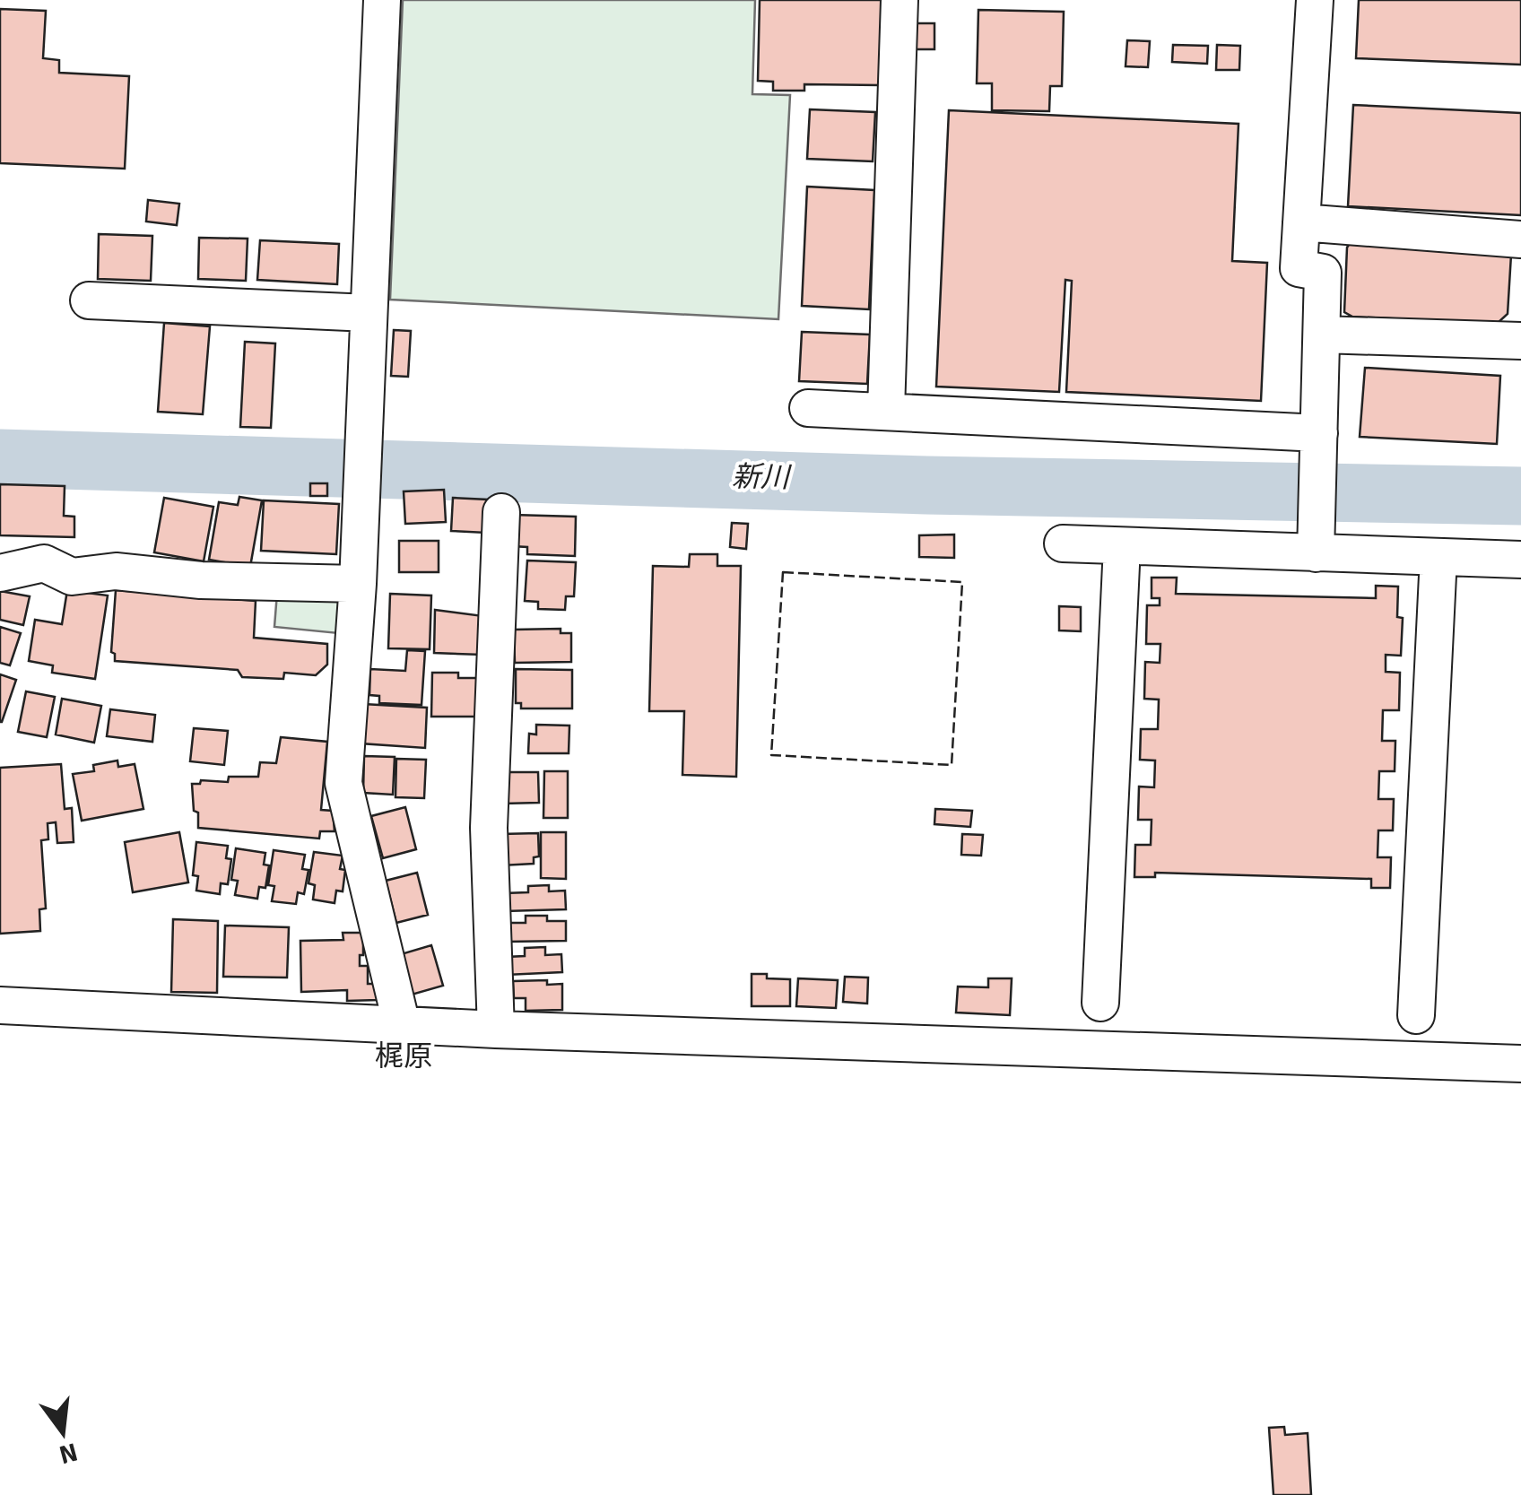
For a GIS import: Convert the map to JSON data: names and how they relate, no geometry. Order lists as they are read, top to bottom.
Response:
{
  "districts": ["梶原"],
  "water": ["新川"],
  "north": "bottom"
}
